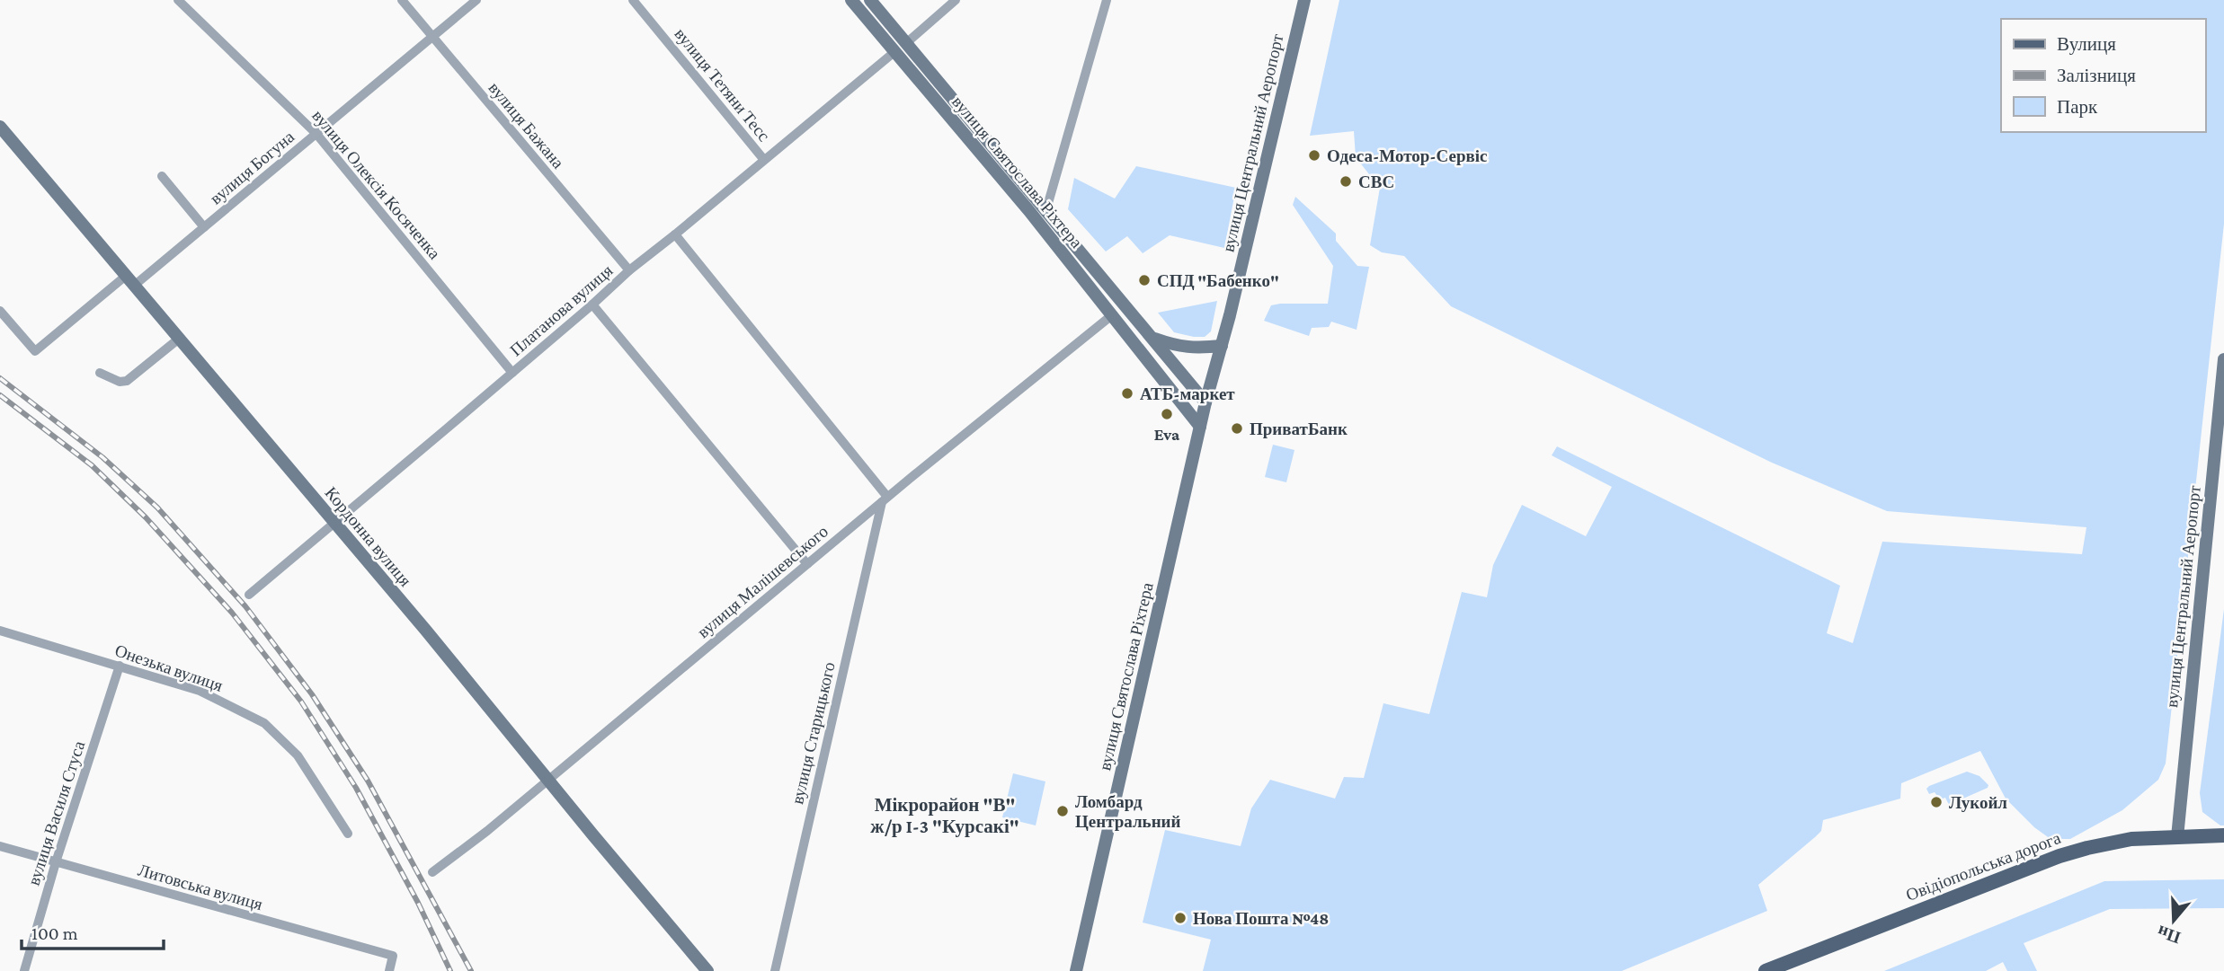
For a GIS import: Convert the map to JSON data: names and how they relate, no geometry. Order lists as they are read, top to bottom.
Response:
{
  "streets": {
    "main road": [
      "вулиця Центральний Аеропорт",
      "вулиця Святослава Ріхтера",
      "Кордонна вулиця",
      "Овідіопольська дорога"
    ],
    "street": [
      "вулиця Тетяни Тесс",
      "вулиця Бажана",
      "вулиця Богуна",
      "вулиця Олексія Косяченка",
      "Платанова вулиця",
      "вулиця Малішевського",
      "Онезька вулиця",
      "вулиця Старицького",
      "вулиця Василя Стуса",
      "Литовська вулиця"
    ]
  },
  "crossings": [
    ["вулиця Тетяни Тесс", "Платанова вулиця"],
    ["вулиця Бажана", "вулиця Богуна"],
    ["вулиця Бажана", "Платанова вулиця"],
    ["вулиця Центральний Аеропорт", "вулиця Святослава Ріхтера"],
    ["вулиця Центральний Аеропорт", "Овідіопольська дорога"],
    ["вулиця Богуна", "вулиця Олексія Косяченка"],
    ["вулиця Богуна", "Кордонна вулиця"],
    ["вулиця Святослава Ріхтера", "Платанова вулиця"],
    ["вулиця Святослава Ріхтера", "вулиця Малішевського"],
    ["вулиця Олексія Косяченка", "Платанова вулиця"],
    ["Платанова вулиця", "Кордонна вулиця"],
    ["Кордонна вулиця", "вулиця Малішевського"],
    ["вулиця Малішевського", "вулиця Старицького"],
    ["Онезька вулиця", "вулиця Василя Стуса"],
    ["вулиця Василя Стуса", "Литовська вулиця"]
  ],
  "districts": ["Мікрорайон \"В\" ж/р I-3 \"Курсакі\""],
  "places": [
    "Одеса-Мотор-Сервіс",
    "СВС",
    "СПД \"Бабенко\"",
    "АТБ-маркет",
    "Eva",
    "ПриватБанк",
    "Лукойл",
    "Ломбард Центральний",
    "Нова Пошта №48"
  ],
  "legend": ["Вулиця", "Залізниця", "Парк"],
  "scale_bar": "100 m",
  "north": "bottom"
}
